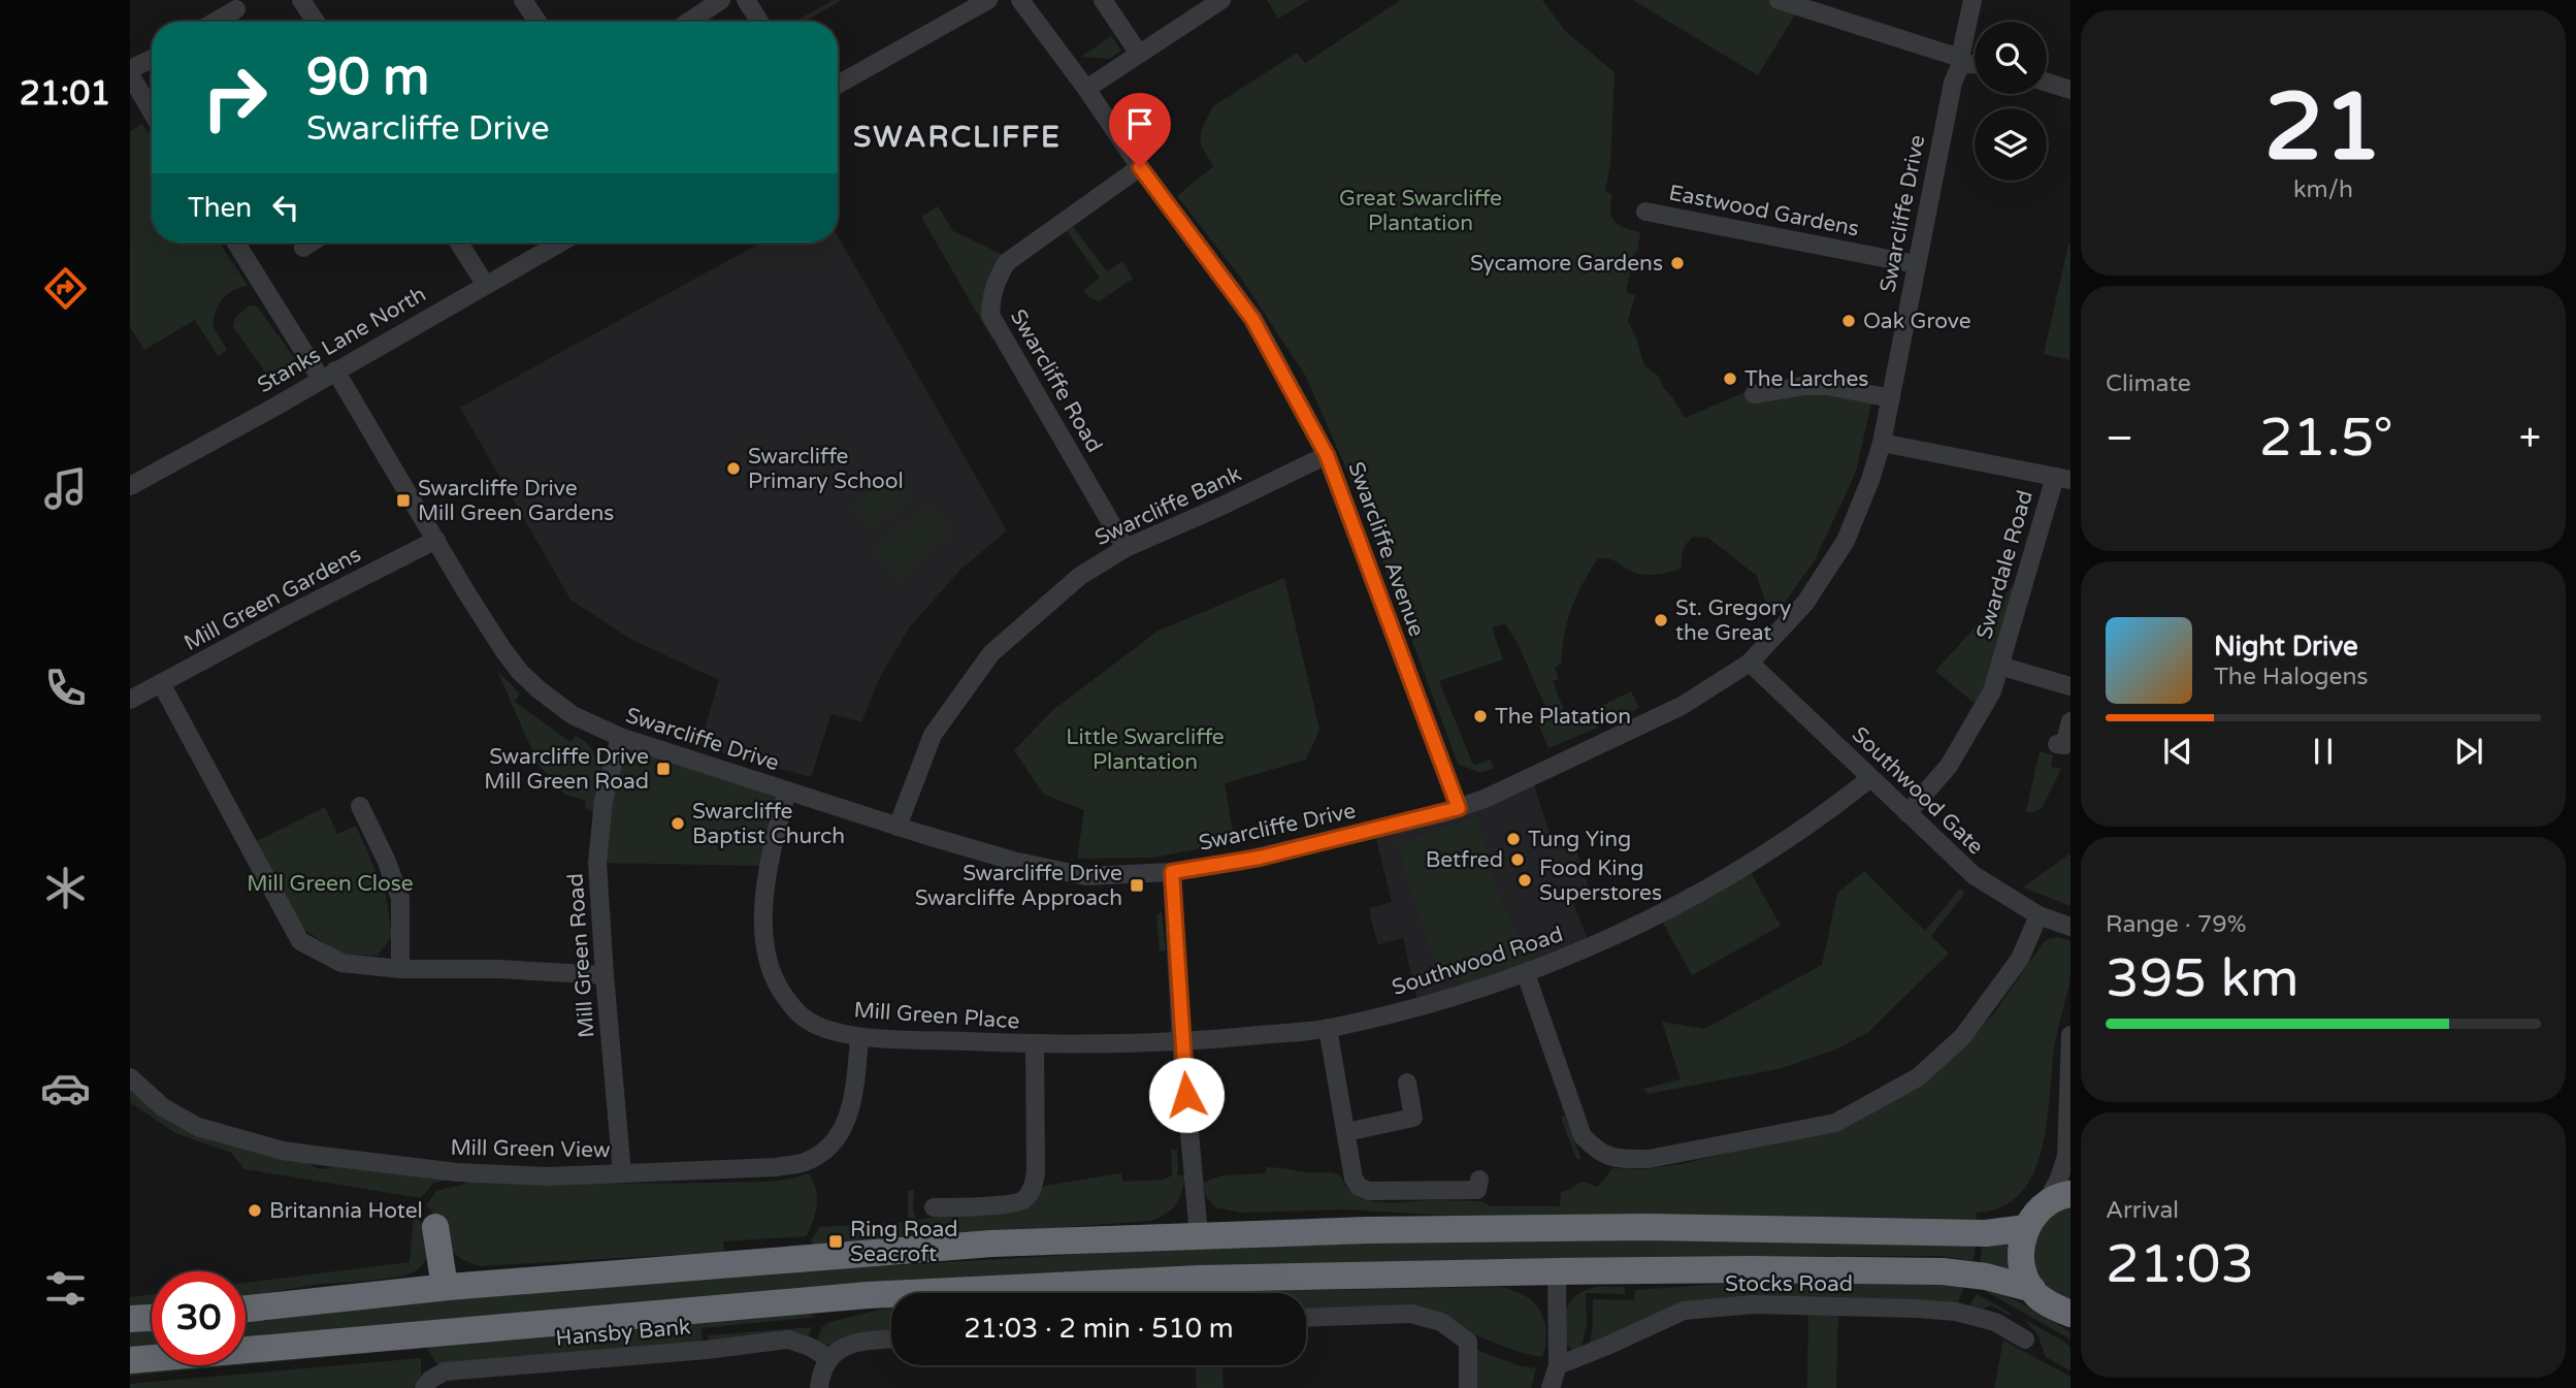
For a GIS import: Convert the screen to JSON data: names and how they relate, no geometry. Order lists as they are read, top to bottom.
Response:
{
  "streets": {
    "street": [
      "Eastwood Gardens",
      "Swarcliffe Drive",
      "Stanks Lane North",
      "Swarcliffe Road",
      "Swarcliffe Bank",
      "Swarcliffe Avenue",
      "Swardale Road",
      "Mill Green Gardens",
      "Southwood Gate",
      "Mill Green Road",
      "Southwood Road",
      "Mill Green Place",
      "Mill Green View",
      "Stocks Road",
      "Hansby Bank"
    ]
  },
  "crossings": [
    ["Eastwood Gardens", "Swarcliffe Drive"],
    ["Swarcliffe Drive", "Stanks Lane North"],
    ["Swarcliffe Drive", "Swarcliffe Bank"],
    ["Swarcliffe Drive", "Swarcliffe Avenue"],
    ["Swarcliffe Drive", "Mill Green Gardens"],
    ["Swarcliffe Drive", "Southwood Gate"],
    ["Swarcliffe Drive", "Mill Green Road"],
    ["Swarcliffe Drive", "Mill Green Place"],
    ["Swarcliffe Road", "Swarcliffe Bank"],
    ["Swarcliffe Road", "Swarcliffe Avenue"],
    ["Swarcliffe Bank", "Swarcliffe Avenue"],
    ["Swardale Road", "Southwood Gate"],
    ["Southwood Gate", "Southwood Road"],
    ["Mill Green Road", "Mill Green View"],
    ["Southwood Road", "Mill Green Place"],
    ["Mill Green Place", "Mill Green View"]
  ],
  "districts": ["SWARCLIFFE"],
  "parks": ["Great Swarcliffe Plantation", "Little Swarcliffe Plantation", "Mill Green Close"],
  "places": {
    "other": [
      "Sycamore Gardens",
      "Oak Grove",
      "The Larches",
      "Swarcliffe Primary School",
      "St. Gregory the Great",
      "The Platation",
      "Swarcliffe Baptist Church",
      "Tung Ying",
      "Betfred",
      "Food King Superstores",
      "Britannia Hotel"
    ],
    "transit": [
      "Swarcliffe Drive Mill Green Gardens",
      "Swarcliffe Drive Mill Green Road",
      "Swarcliffe Drive Swarcliffe Approach",
      "Ring Road Seacroft"
    ]
  },
  "page": {
    "tabs": "21:01",
    "tile": [
      ["21", "km/h"],
      "Climate",
      ["Range · 79%", "395 km"],
      ["Arrival", "21:03"]
    ],
    "turn": ["90 m", "Swarcliffe Drive"],
    "then": "Then",
    "heat": ["−", "21.5°", "+"],
    "song": ["Night Drive", "The Halogens"],
    "limit": "30",
    "trip": "21:03 · 2 min · 510 m"
  }
}
